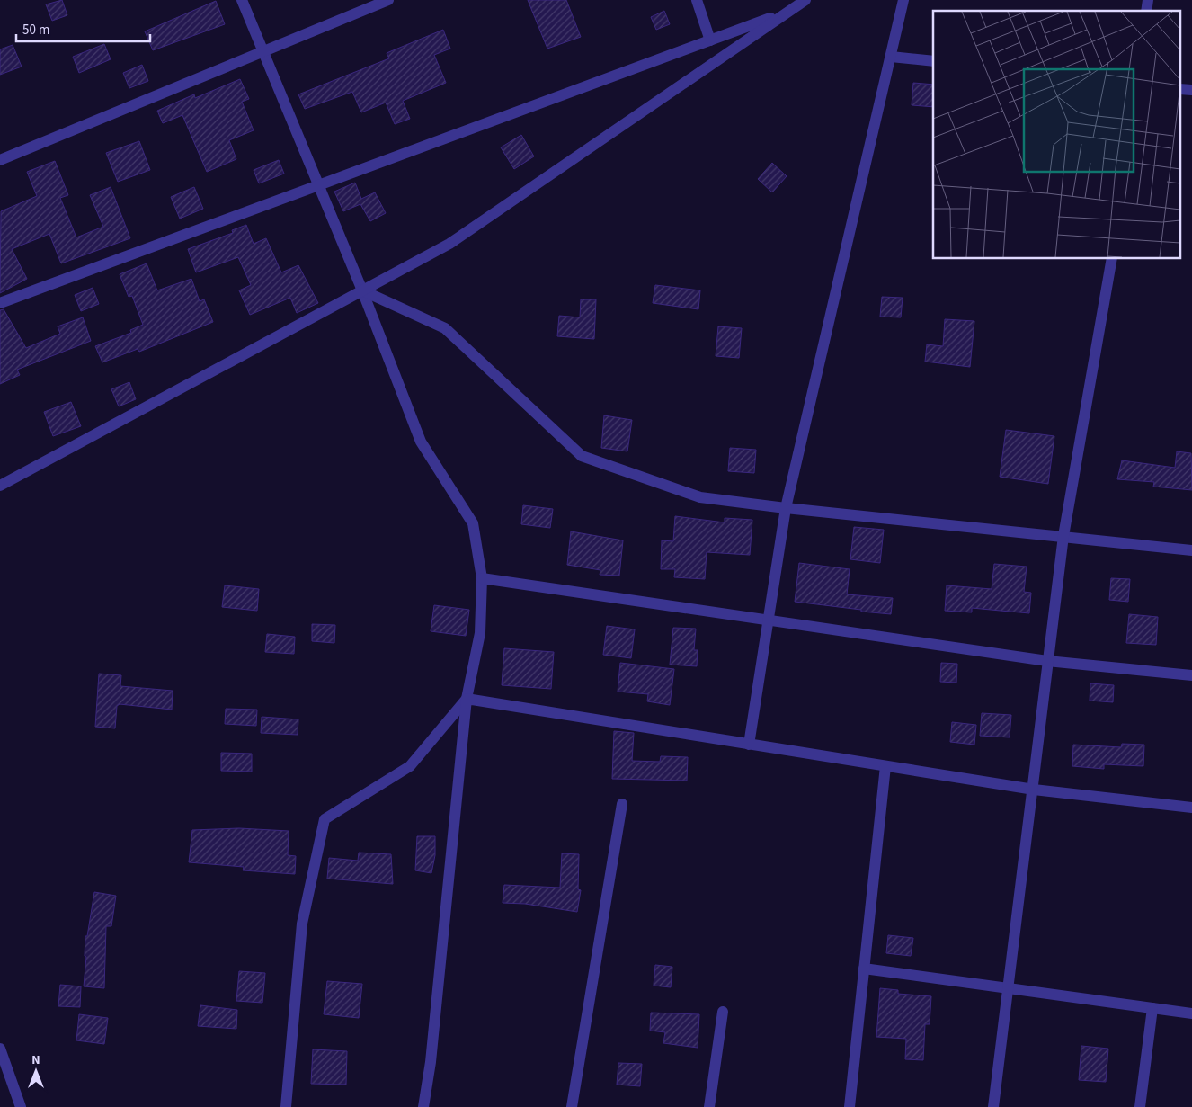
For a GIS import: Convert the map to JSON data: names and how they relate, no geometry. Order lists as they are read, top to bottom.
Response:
{
  "scale_bar": "50 m",
  "north": "top"
}
